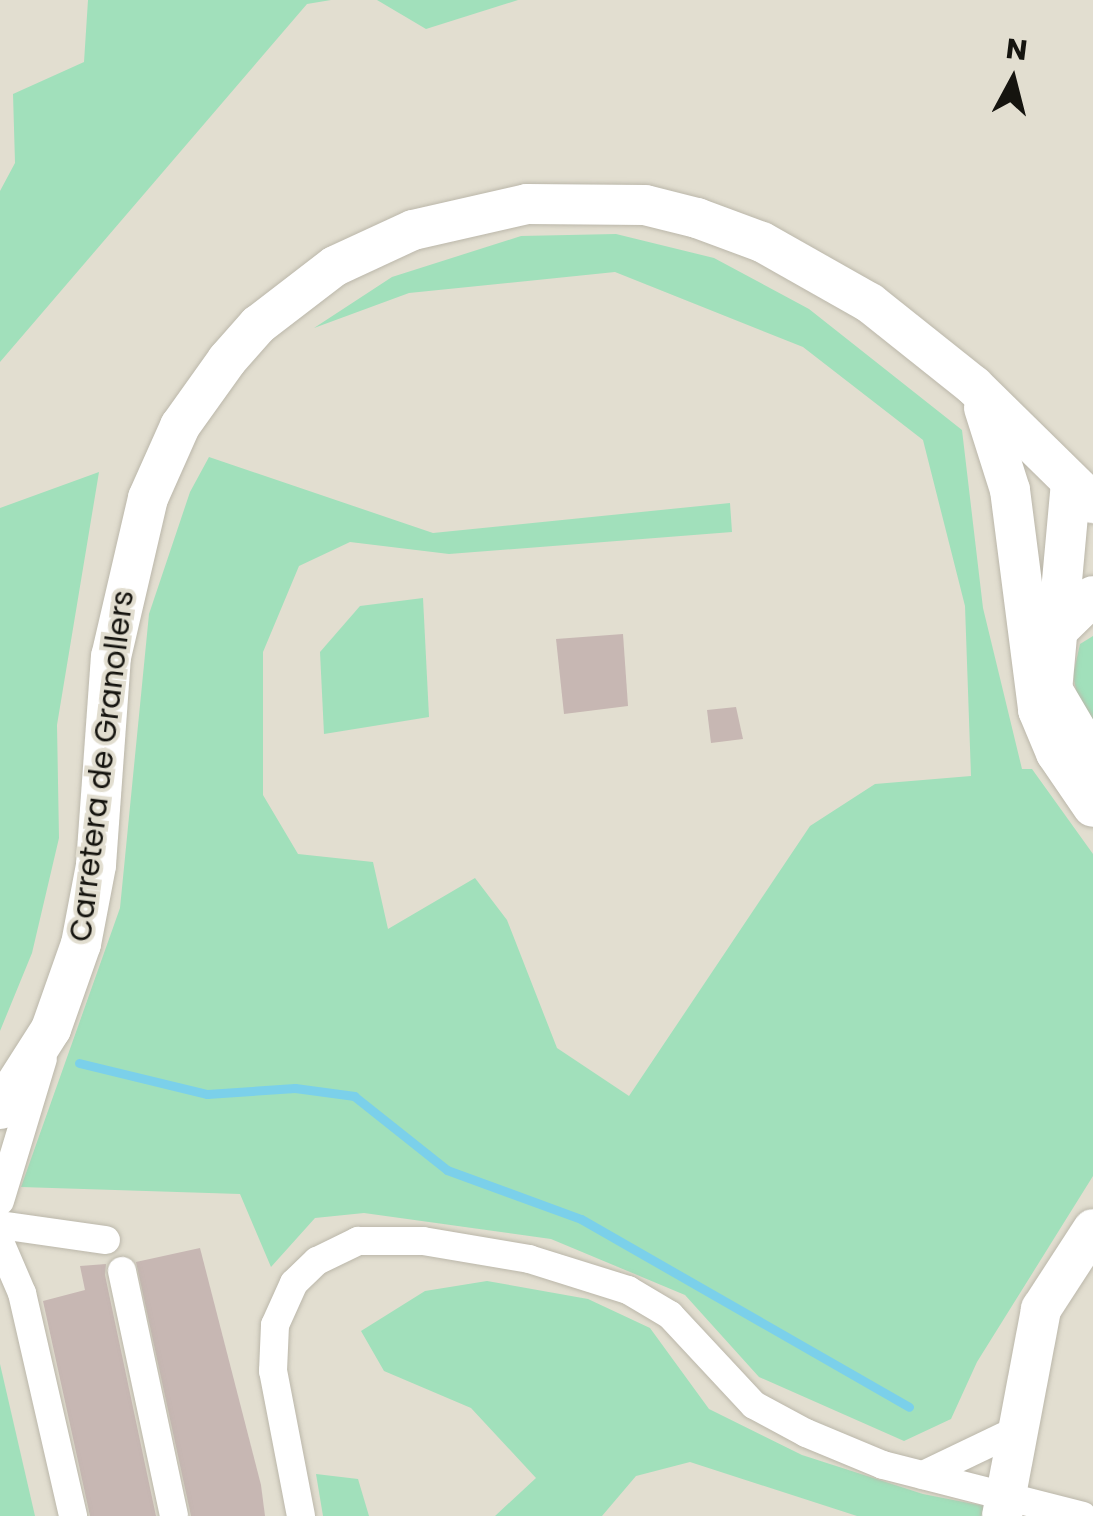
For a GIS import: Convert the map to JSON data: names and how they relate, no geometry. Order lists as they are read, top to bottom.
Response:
{
  "streets": {
    "main road": ["Carretera de Granollers"]
  },
  "north": "top"
}
